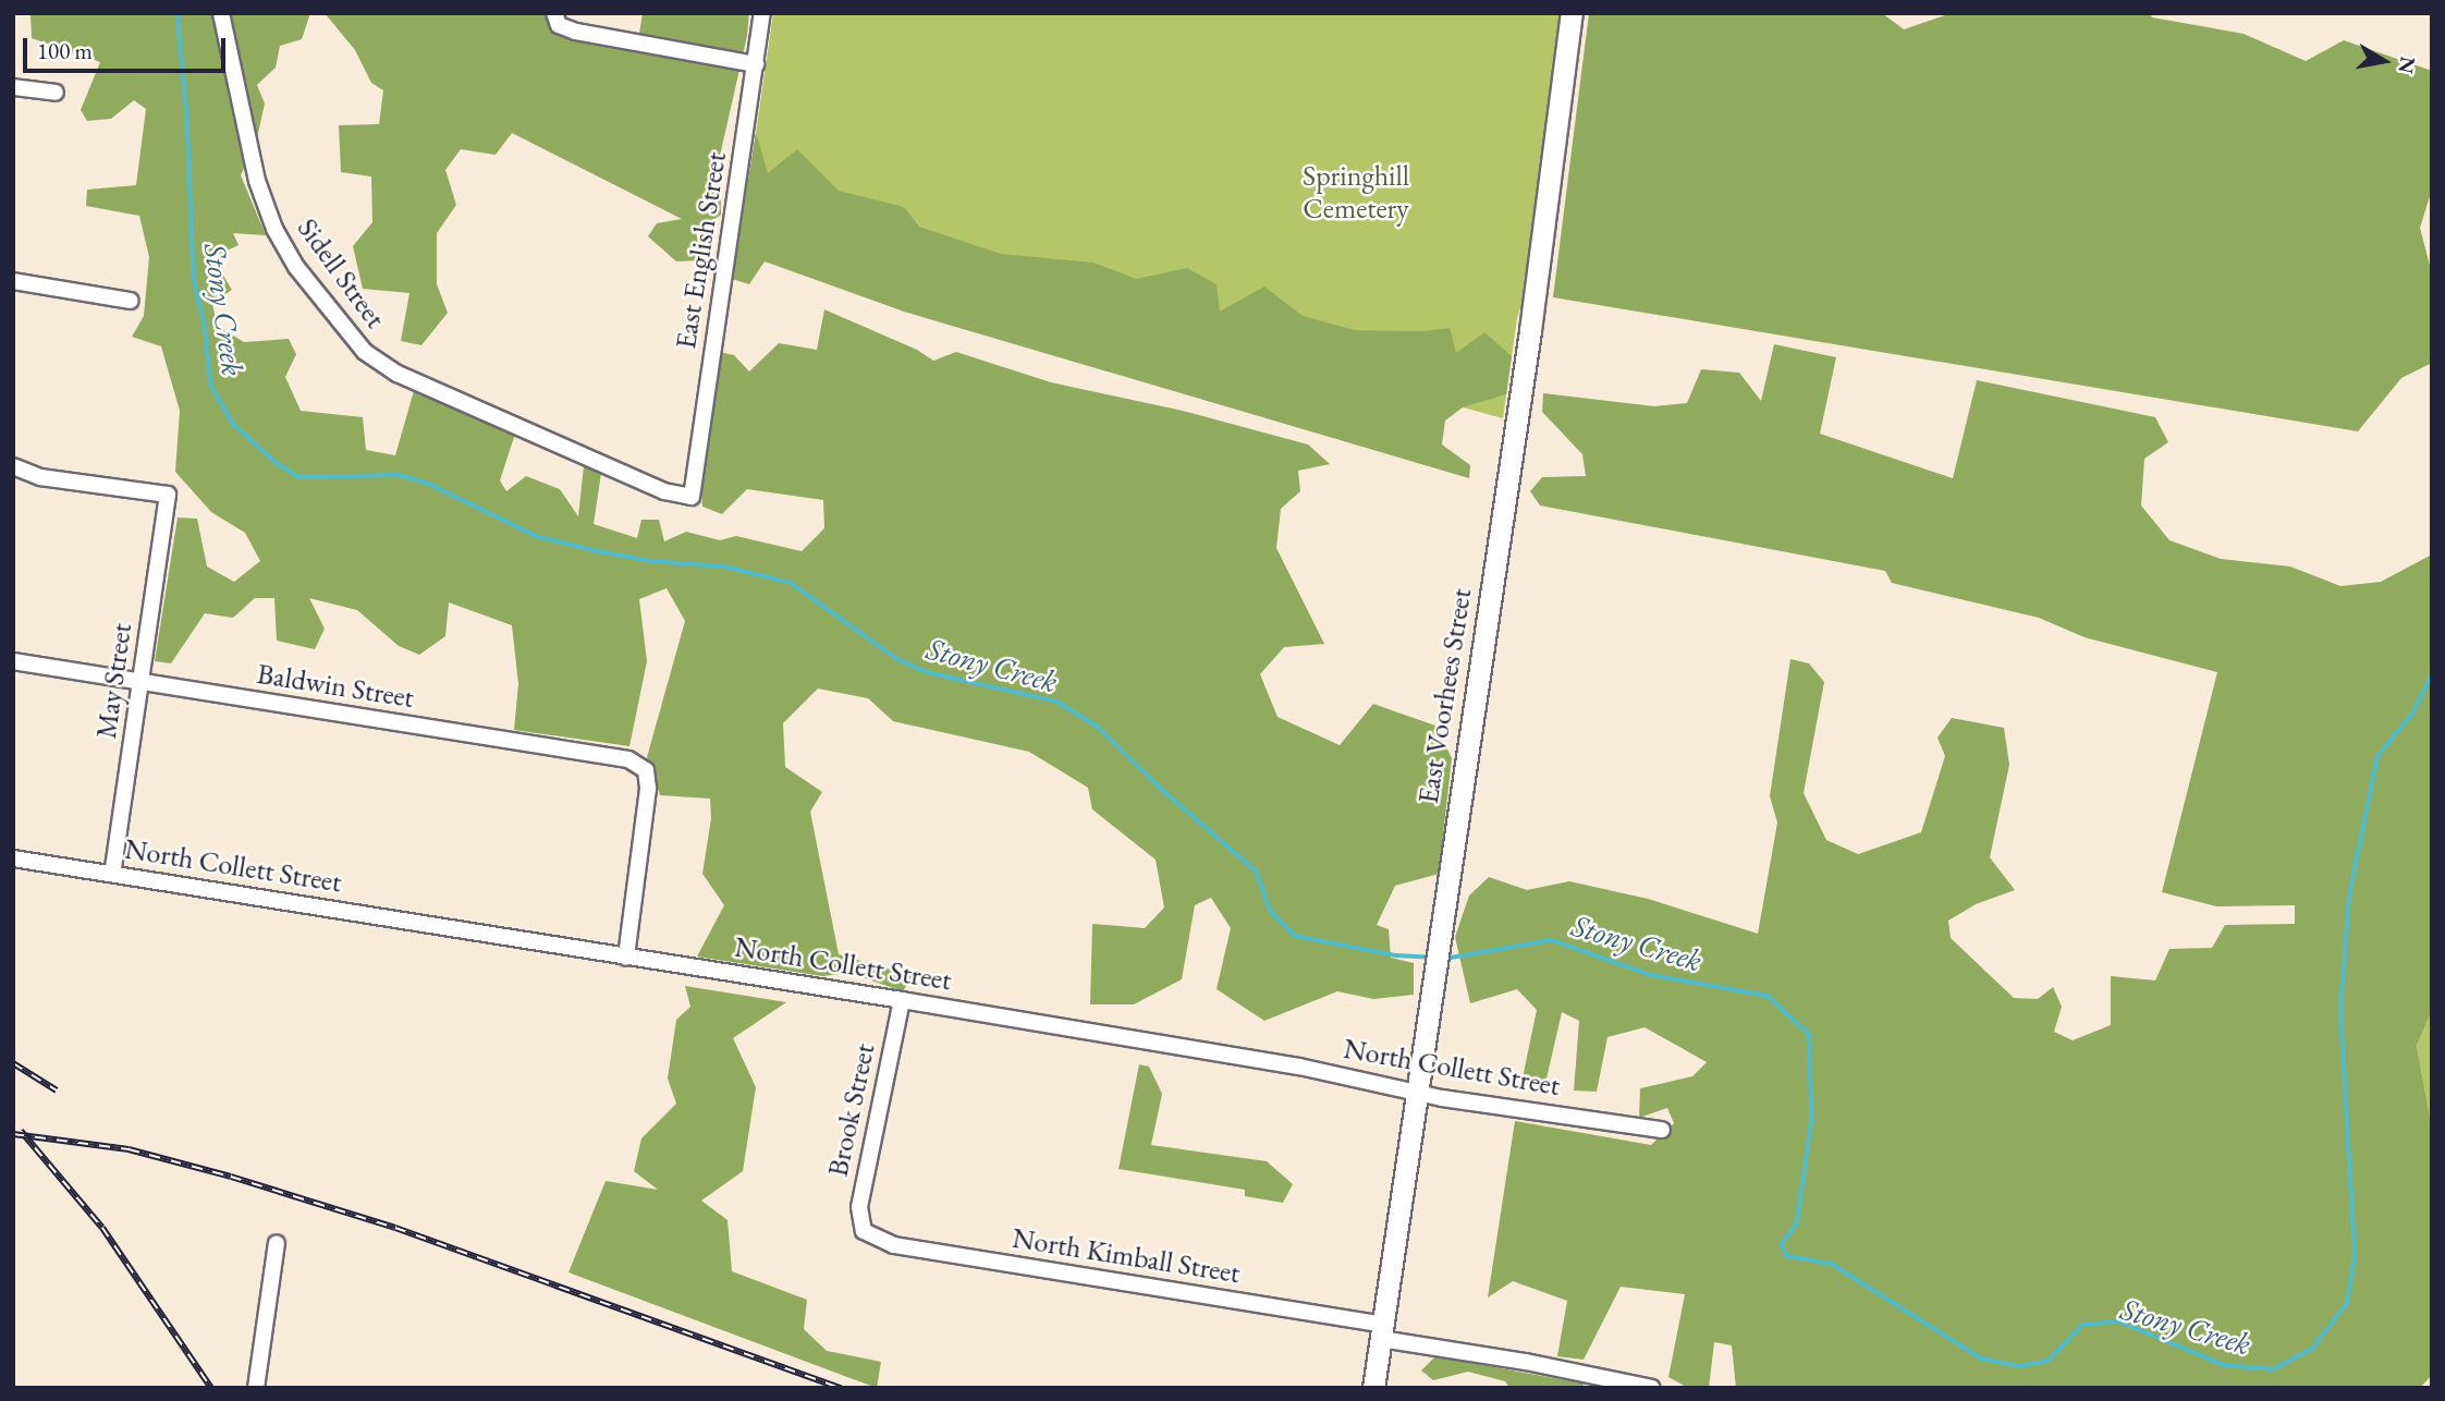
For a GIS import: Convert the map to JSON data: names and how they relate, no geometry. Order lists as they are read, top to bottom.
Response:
{
  "streets": {
    "main road": ["East Voorhees Street"],
    "street": [
      "East English Street",
      "Sidell Street",
      "May Street",
      "Baldwin Street",
      "North Collett Street",
      "Brook Street",
      "North Kimball Street"
    ]
  },
  "crossings": [
    ["East English Street", "Sidell Street"],
    ["May Street", "Baldwin Street"],
    ["May Street", "North Collett Street"],
    ["Baldwin Street", "North Collett Street"],
    ["East Voorhees Street", "North Collett Street"],
    ["East Voorhees Street", "North Kimball Street"],
    ["North Collett Street", "Brook Street"],
    ["Brook Street", "North Kimball Street"]
  ],
  "water": ["Stony Creek"],
  "parks": ["Springhill Cemetery"],
  "scale_bar": "100 m",
  "north": "right"
}
